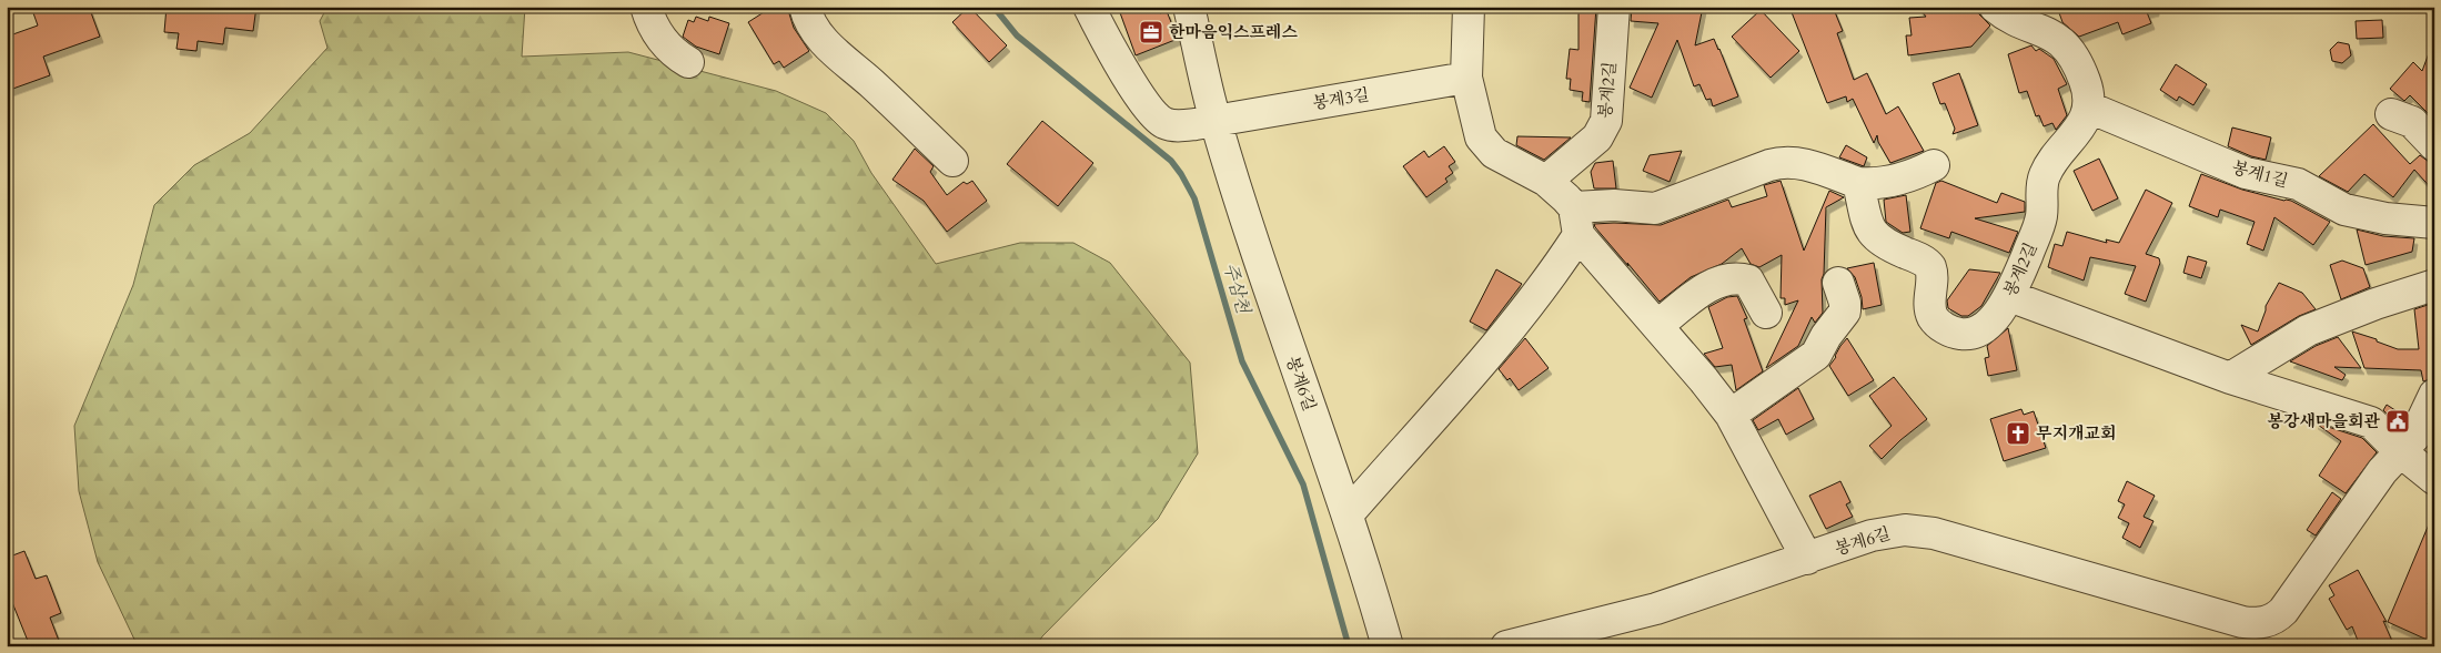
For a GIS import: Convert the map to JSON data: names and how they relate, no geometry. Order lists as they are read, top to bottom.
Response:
{
  "streets": {
    "street": [
      "봉계2길",
      "봉계3길",
      "봉계1길",
      "봉계6길"
    ]
  },
  "crossings": [
    ["봉계2길", "봉계1길"],
    ["봉계3길", "봉계6길"]
  ],
  "water": ["주삼천"],
  "places": {
    "office": ["한마음익스프레스"],
    "public building": ["봉강새마을회관"],
    "church": ["무지개교회"]
  }
}
